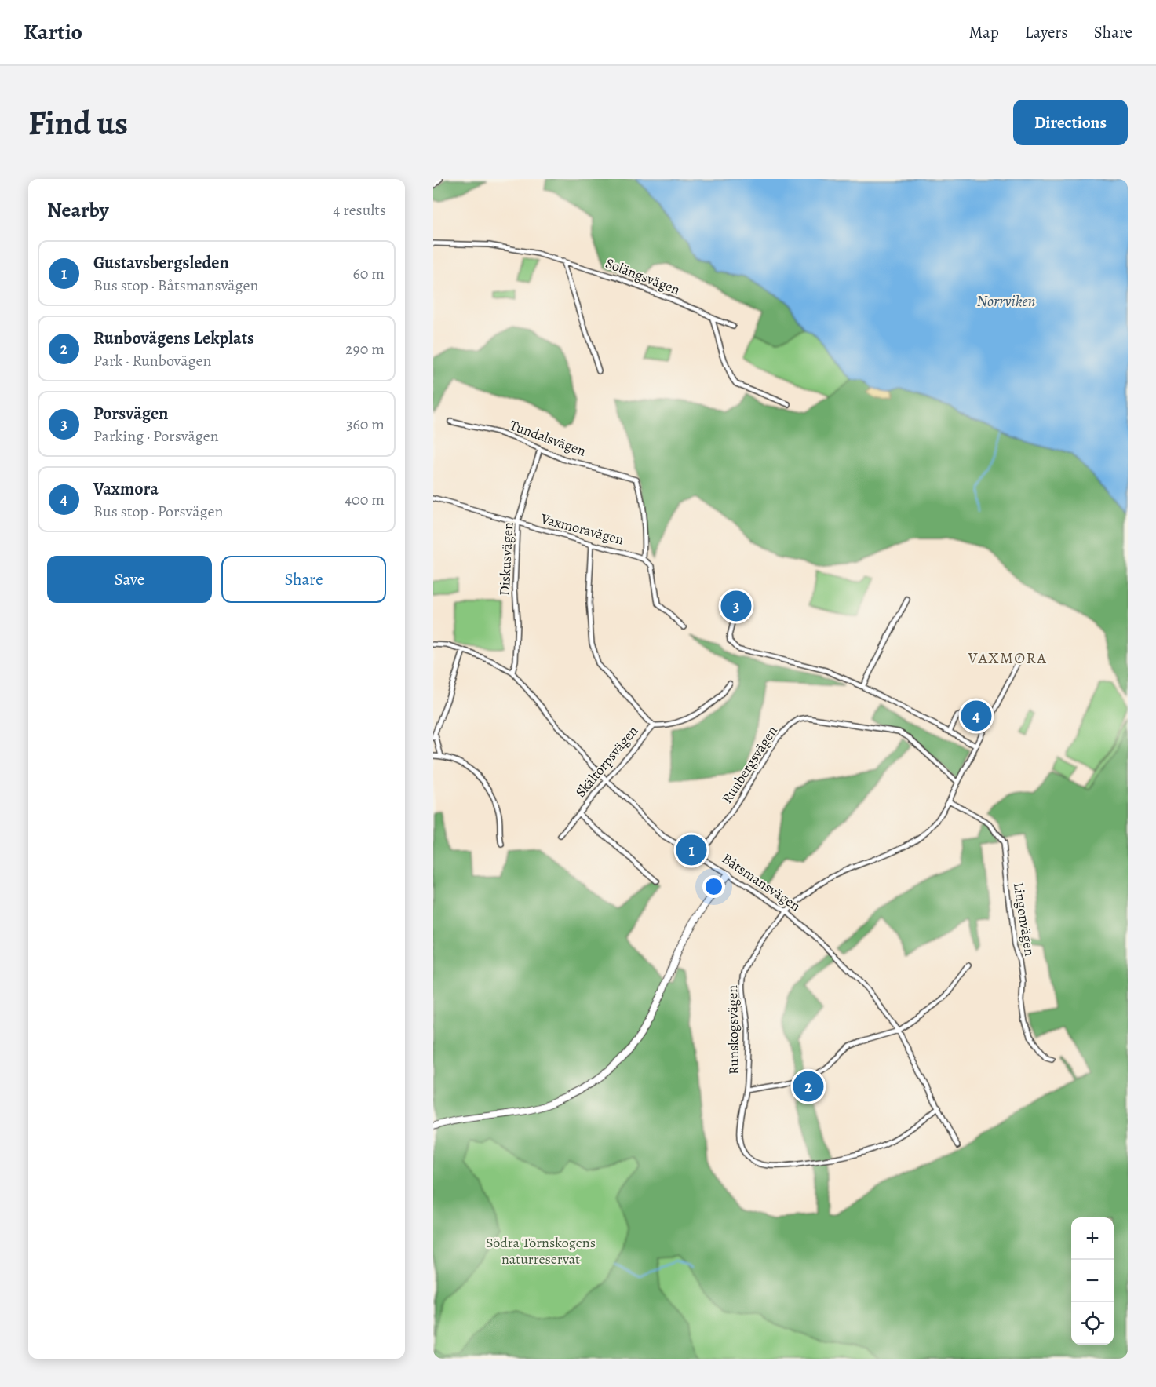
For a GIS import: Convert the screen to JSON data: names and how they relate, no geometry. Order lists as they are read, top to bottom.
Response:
{
  "streets": {
    "street": [
      "Solängsvägen",
      "Tundalsvägen",
      "Vaxmoravägen",
      "Diskusvägen",
      "Skältorpsvägen",
      "Runbergsvägen",
      "Båtsmansvägen",
      "Lingonvägen",
      "Runskogsvägen"
    ]
  },
  "crossings": [
    ["Tundalsvägen", "Vaxmoravägen"],
    ["Tundalsvägen", "Diskusvägen"],
    ["Vaxmoravägen", "Diskusvägen"],
    ["Diskusvägen", "Båtsmansvägen"],
    ["Skältorpsvägen", "Båtsmansvägen"],
    ["Runbergsvägen", "Båtsmansvägen"],
    ["Runbergsvägen", "Runskogsvägen"],
    ["Båtsmansvägen", "Runskogsvägen"],
    ["Lingonvägen", "Runskogsvägen"]
  ],
  "districts": ["VAXMORA"],
  "water": ["Norrviken"],
  "parks": ["Södra Törnskogens naturreservat"],
  "page": {
    "header": "Kartio",
    "nav": ["Map", "Layers", "Share"],
    "buttons": [
      "Directions",
      ["Save", "Share"]
    ],
    "title": "Find us",
    "heading": ["Nearby", "4 results"],
    "list": [
      {
        "mark": "1",
        "name": "Gustavsbergsleden",
        "note": "Bus stop · Båtsmansvägen",
        "value": "60 m"
      },
      {
        "mark": "2",
        "name": "Runbovägens Lekplats",
        "note": "Park · Runbovägen",
        "value": "290 m"
      },
      {
        "mark": "3",
        "name": "Porsvägen",
        "note": "Parking · Porsvägen",
        "value": "360 m"
      },
      {
        "mark": "4",
        "name": "Vaxmora",
        "note": "Bus stop · Porsvägen",
        "value": "400 m"
      }
    ],
    "pins": [
      "3",
      "4",
      "1",
      "2"
    ],
    "map_buttons": ["+", "−"]
  }
}
